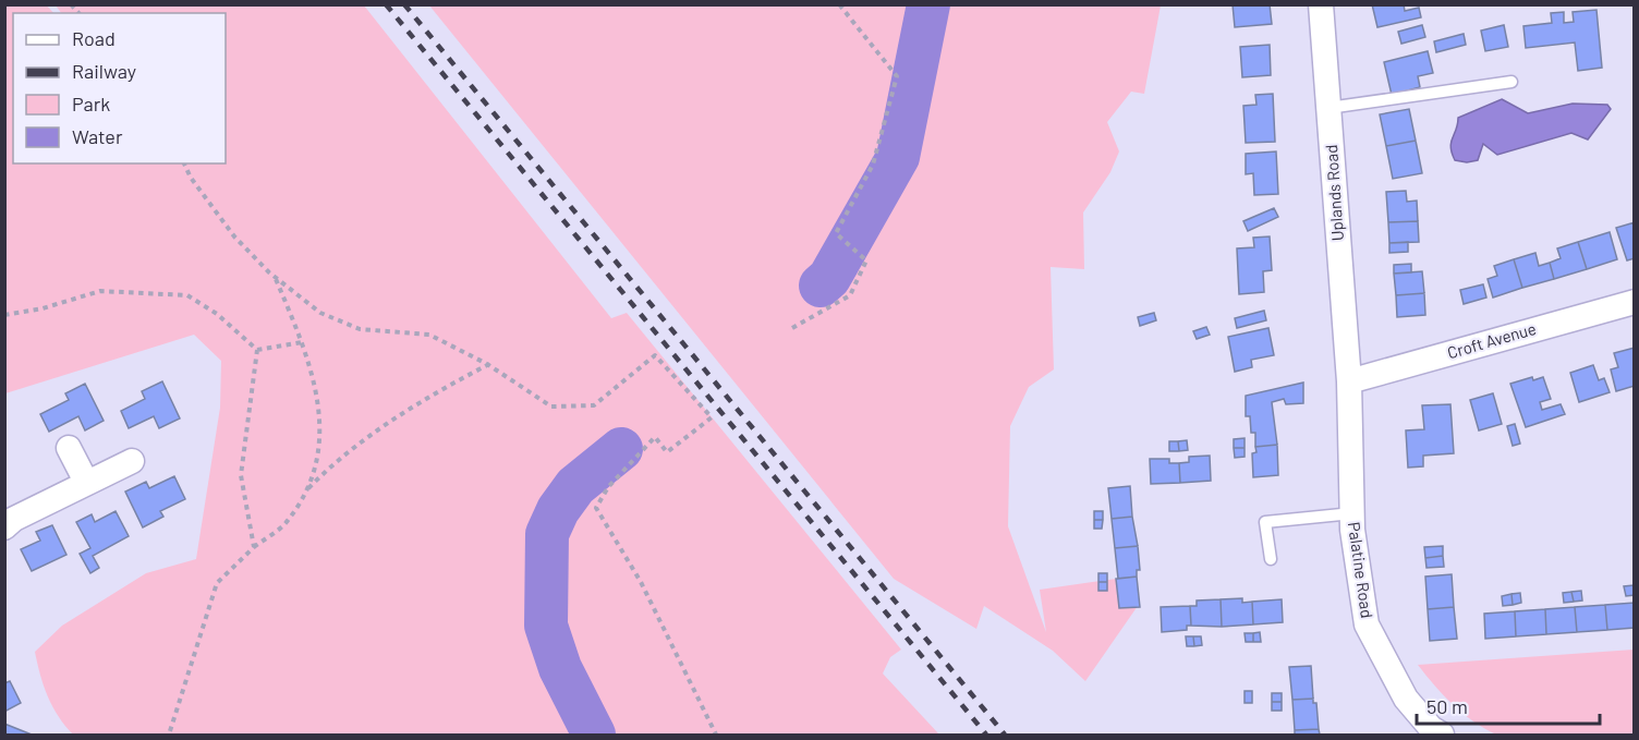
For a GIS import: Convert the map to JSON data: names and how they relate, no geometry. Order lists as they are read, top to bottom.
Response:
{
  "streets": {
    "street": ["Uplands Road", "Croft Avenue", "Palatine Road"]
  },
  "crossings": [
    ["Uplands Road", "Croft Avenue"],
    ["Uplands Road", "Palatine Road"],
    ["Croft Avenue", "Palatine Road"]
  ],
  "legend": [
    "Road",
    "Railway",
    "Park",
    "Water"
  ],
  "scale_bar": "50 m"
}
